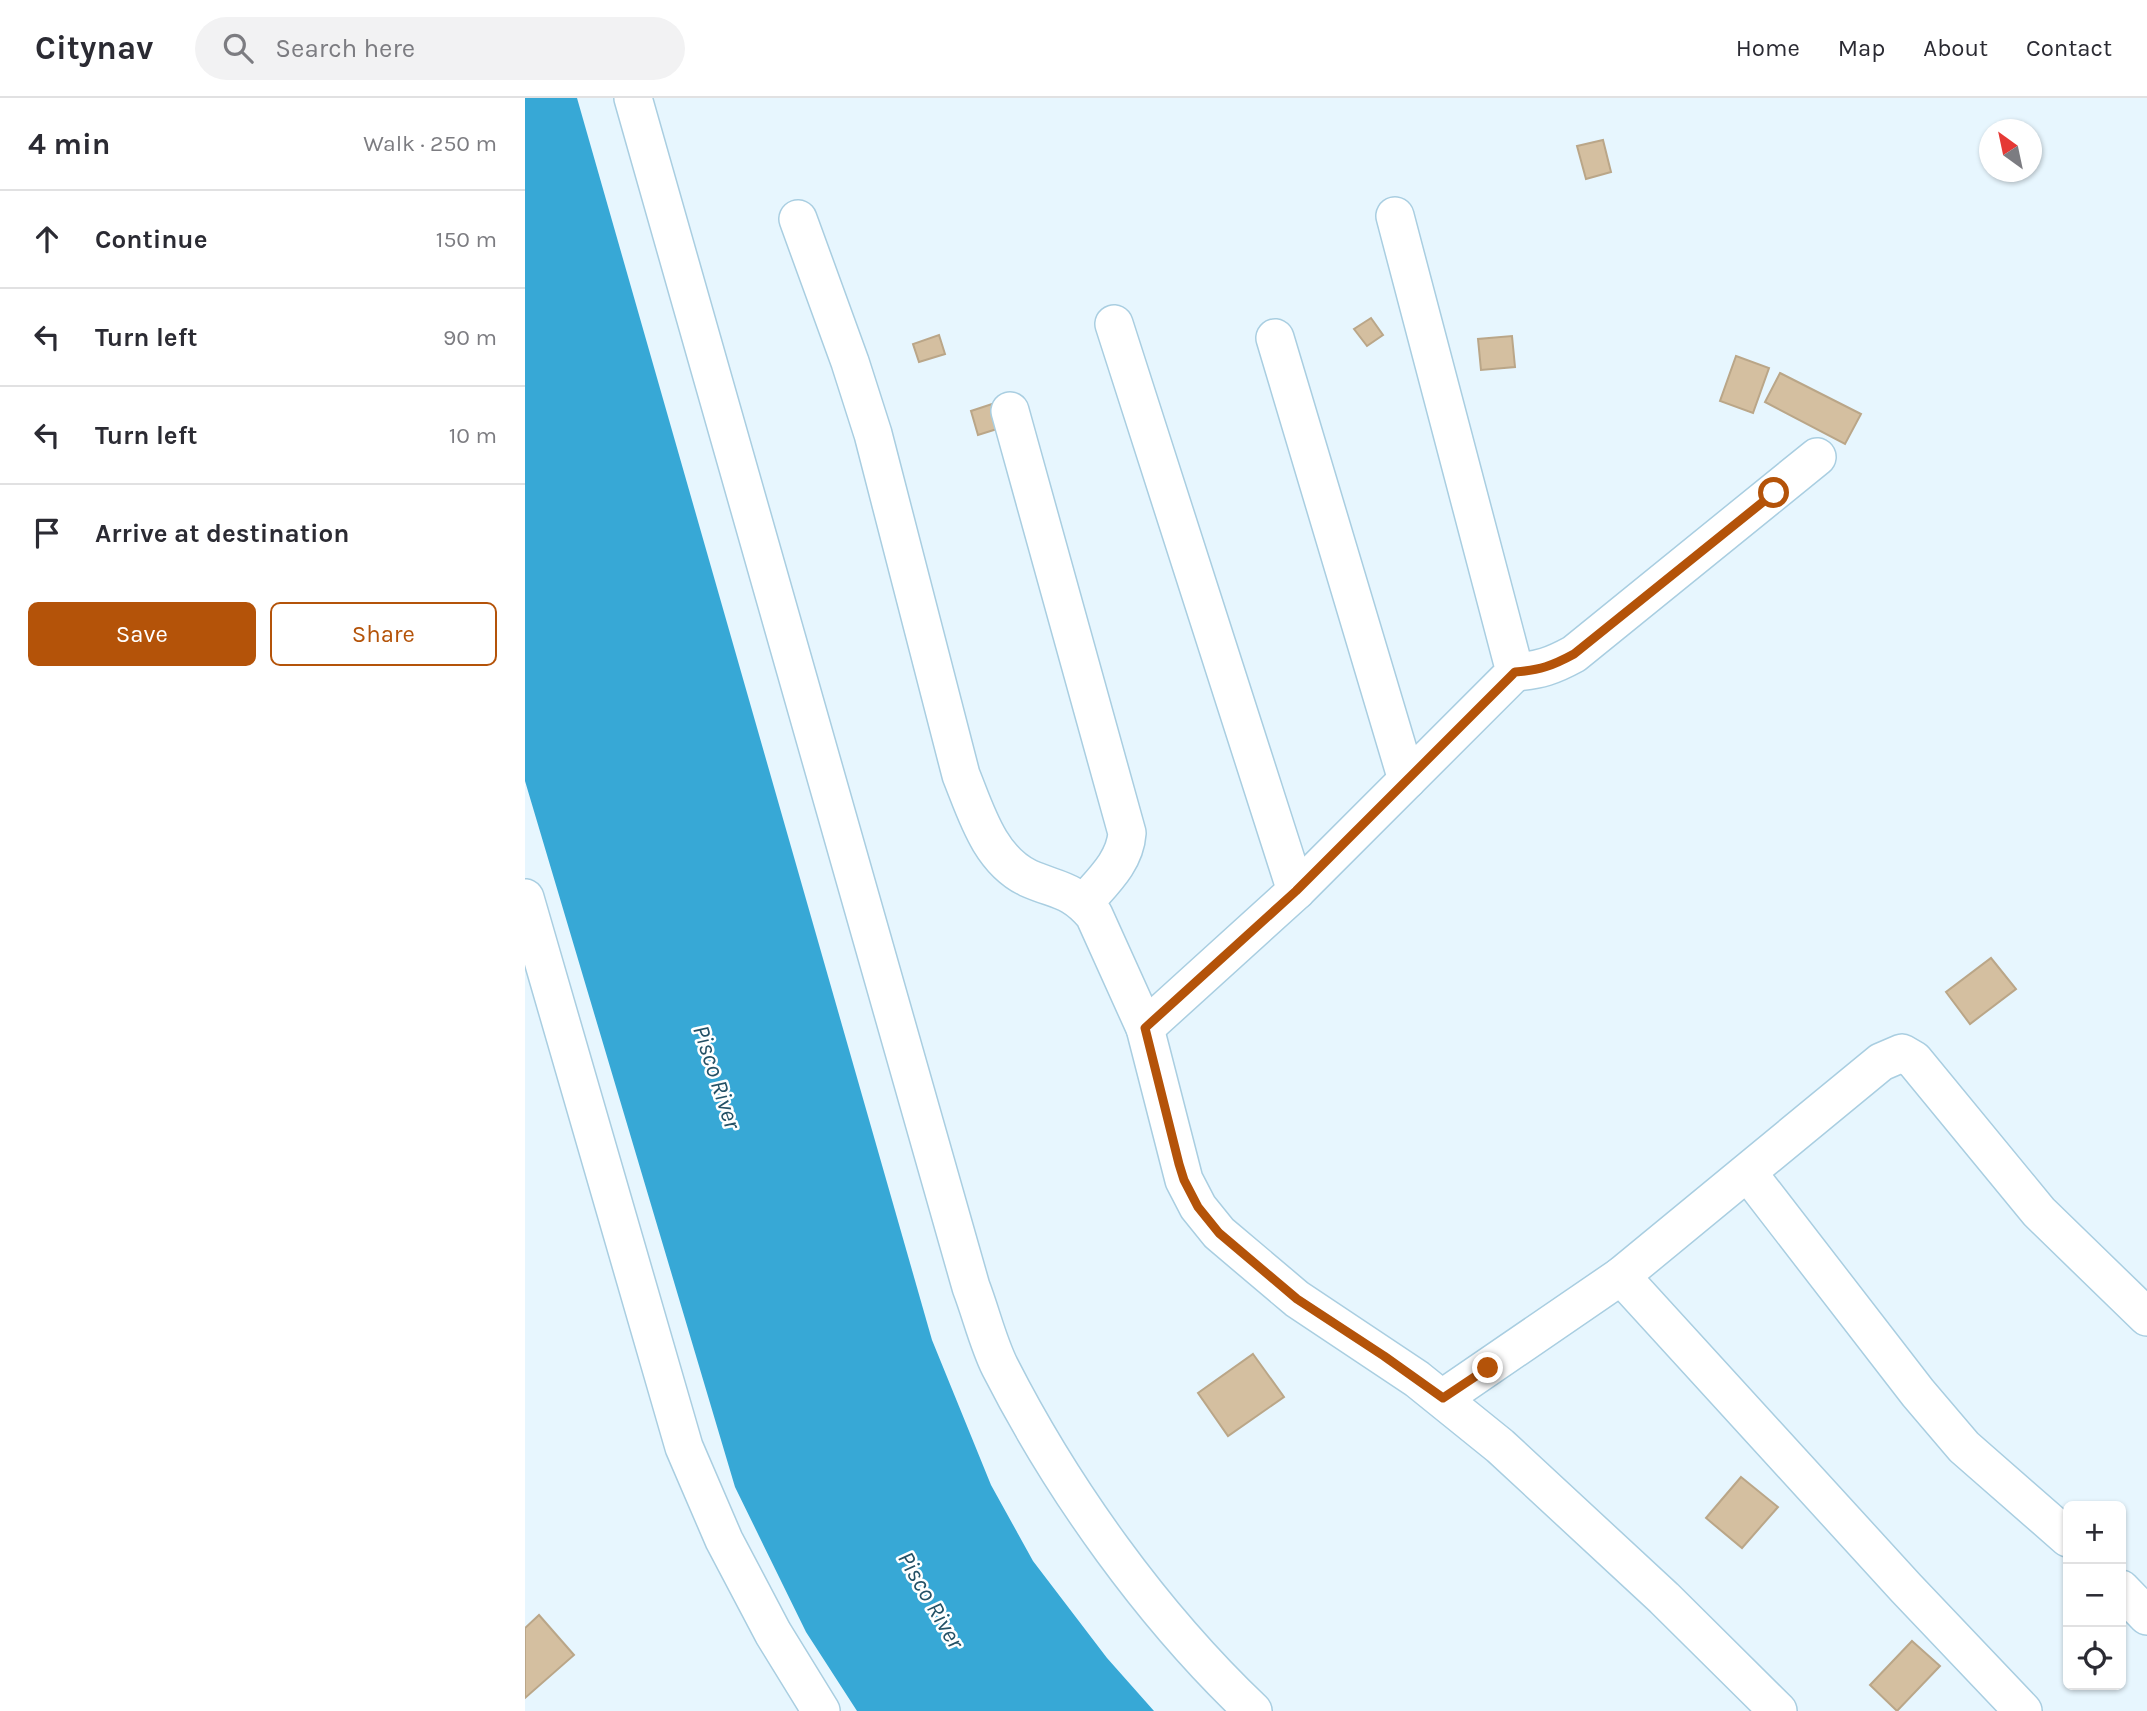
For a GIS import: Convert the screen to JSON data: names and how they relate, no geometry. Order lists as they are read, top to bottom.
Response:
{
  "water": ["Pisco River"],
  "north": "top left",
  "page": {
    "header": "Citynav",
    "search": "Search here",
    "nav": [
      "Home",
      "Map",
      "About",
      "Contact"
    ],
    "heading": ["4 min", "Walk · 250 m"],
    "list": [
      ["Continue", "150 m"],
      ["Turn left", "90 m"],
      ["Turn left", "10 m"],
      "Arrive at destination"
    ],
    "buttons": ["Save", "Share"],
    "map_buttons": ["+", "−"]
  }
}
